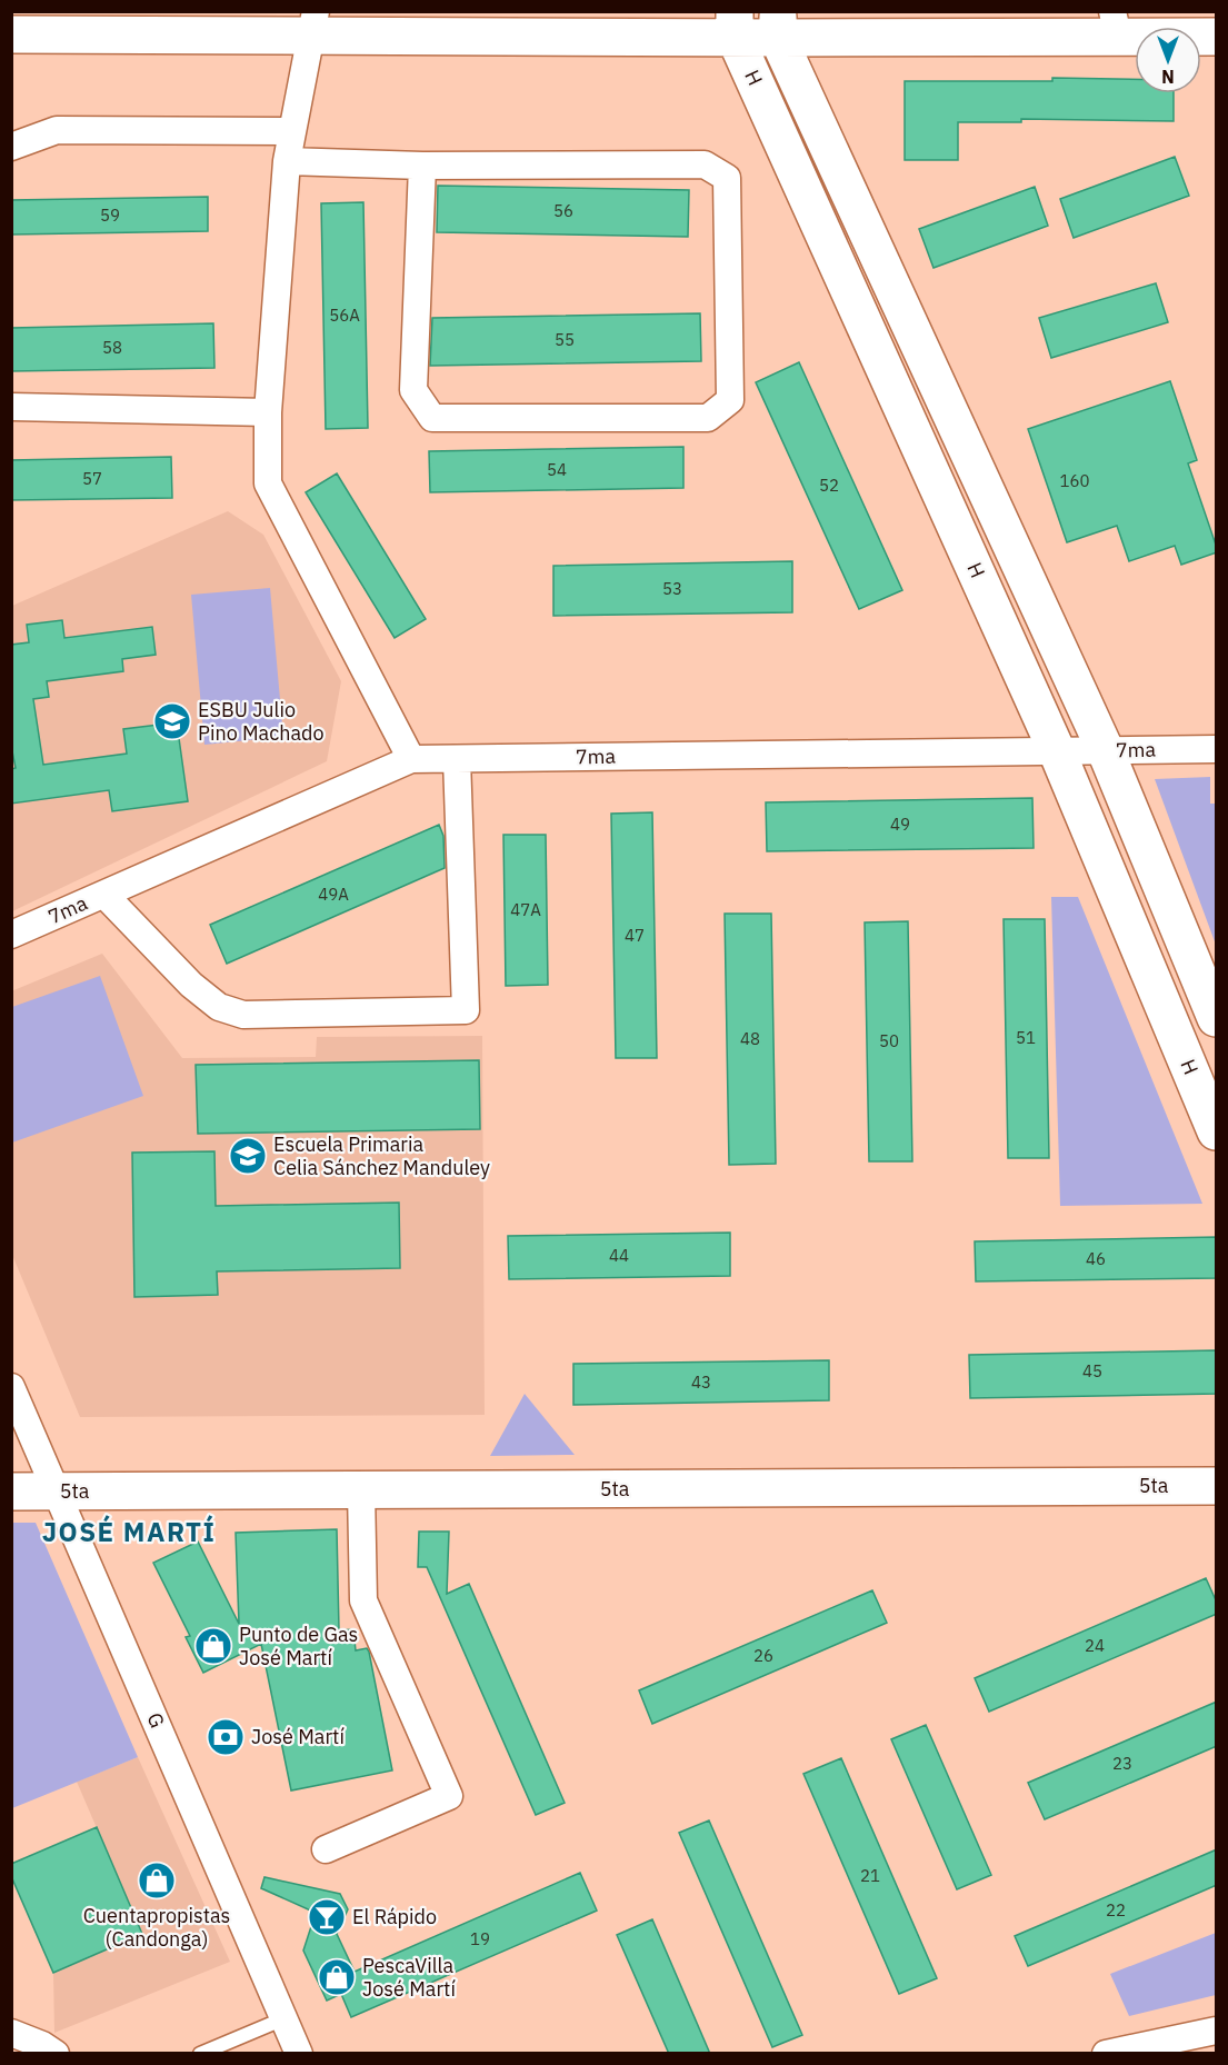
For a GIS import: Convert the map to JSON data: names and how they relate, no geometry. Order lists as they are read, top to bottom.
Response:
{
  "streets": {
    "street": [
      "H",
      "7ma",
      "5ta",
      "G"
    ]
  },
  "crossings": [
    ["H", "7ma"],
    ["5ta", "G"]
  ],
  "districts": ["JOSÉ MARTÍ"],
  "places": {
    "school or university": ["ESBU Julio Pino Machado", "Escuela Primaria Celia Sánchez Manduley"],
    "shop": ["Punto de Gas José Martí", "Cuentapropistas (Candonga)", "PescaVilla José Martí"],
    "bank": ["José Martí"],
    "bar": ["El Rápido"]
  },
  "house_numbers": [
    "56",
    "59",
    "56A",
    "55",
    "58",
    "54",
    "57",
    "160",
    "52",
    "53",
    "49",
    "49A",
    "47A",
    "47",
    "51",
    "48",
    "50",
    "44",
    "46",
    "45",
    "43",
    "24",
    "26",
    "23",
    "21",
    "22",
    "19"
  ],
  "north": "bottom"
}
